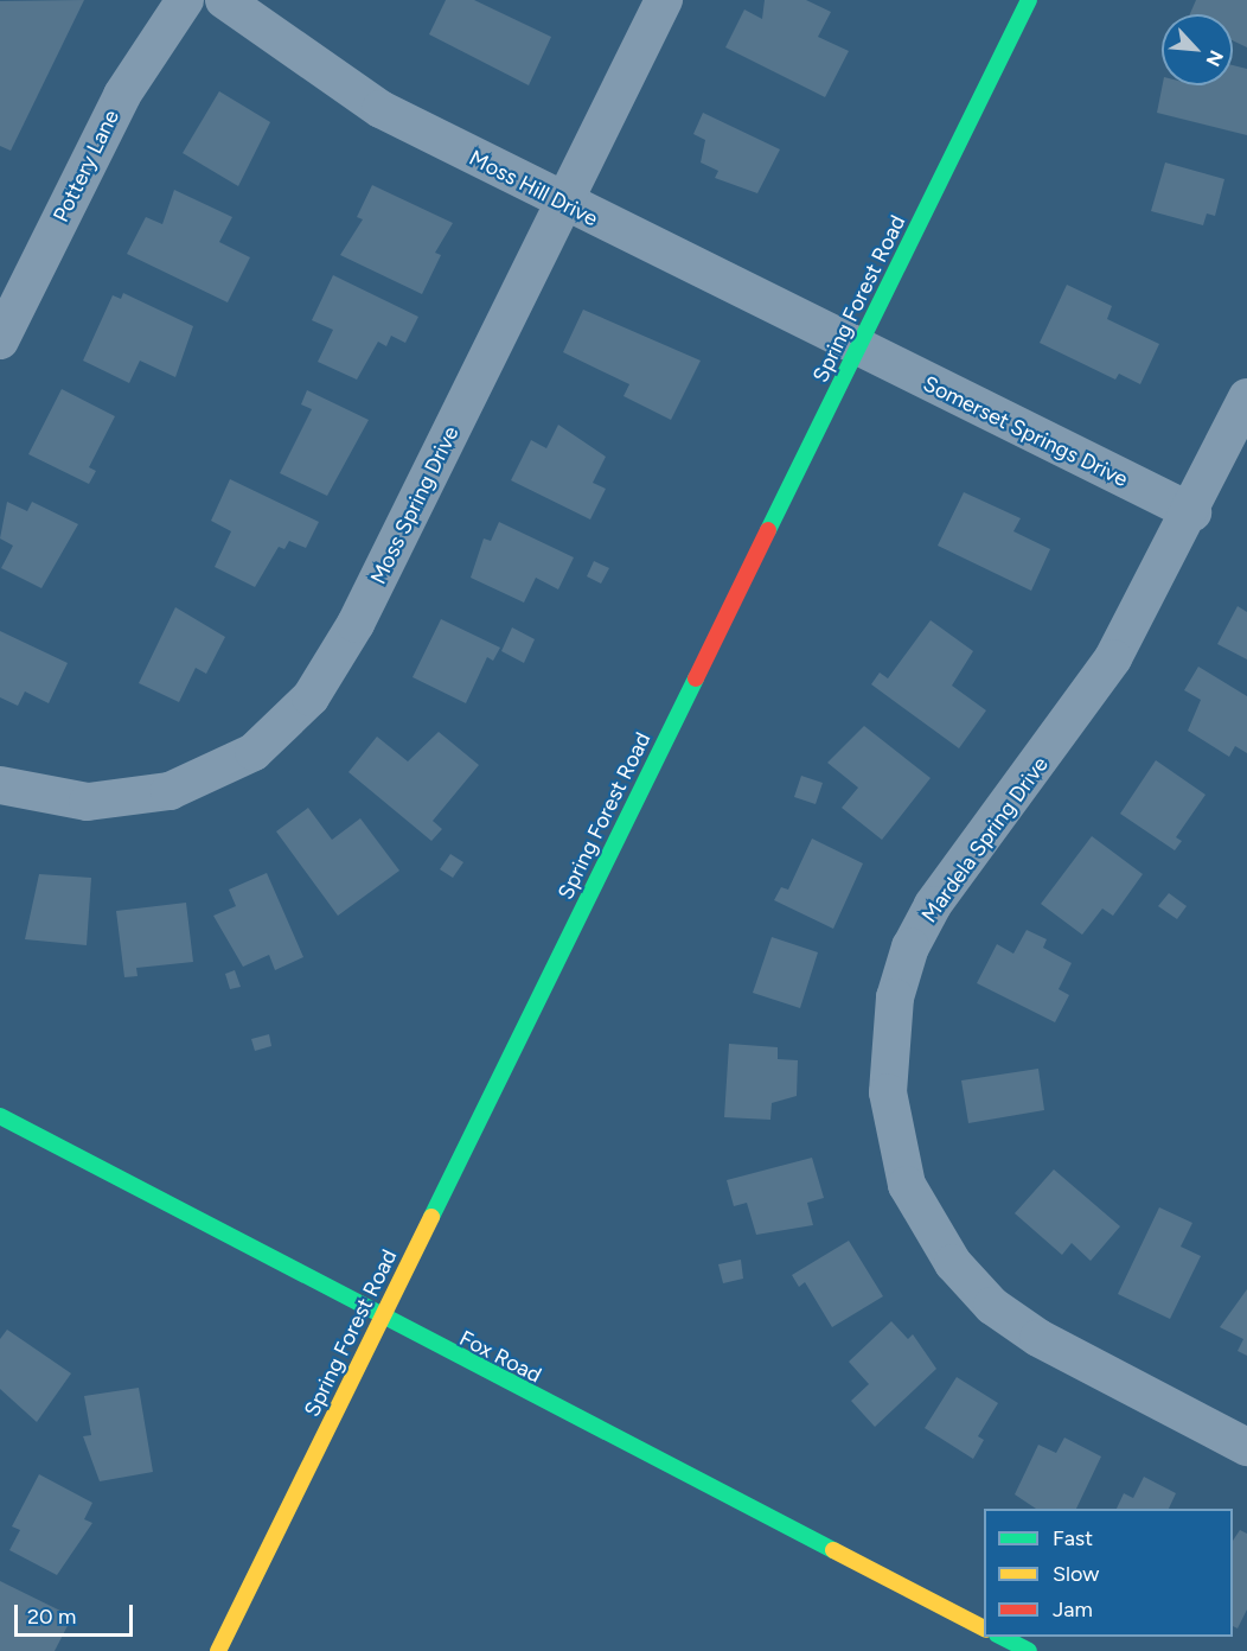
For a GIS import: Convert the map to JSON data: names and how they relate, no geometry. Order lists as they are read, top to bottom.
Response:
{
  "streets": {
    "main road": ["Spring Forest Road", "Fox Road"],
    "street": [
      "Pottery Lane",
      "Moss Hill Drive",
      "Somerset Springs Drive",
      "Moss Spring Drive",
      "Mardela Spring Drive"
    ]
  },
  "crossings": [
    ["Moss Hill Drive", "Spring Forest Road"],
    ["Moss Hill Drive", "Somerset Springs Drive"],
    ["Moss Hill Drive", "Moss Spring Drive"],
    ["Spring Forest Road", "Somerset Springs Drive"],
    ["Spring Forest Road", "Fox Road"],
    ["Somerset Springs Drive", "Mardela Spring Drive"]
  ],
  "legend": ["Fast", "Slow", "Jam"],
  "scale_bar": "20 m",
  "north": "bottom right"
}
